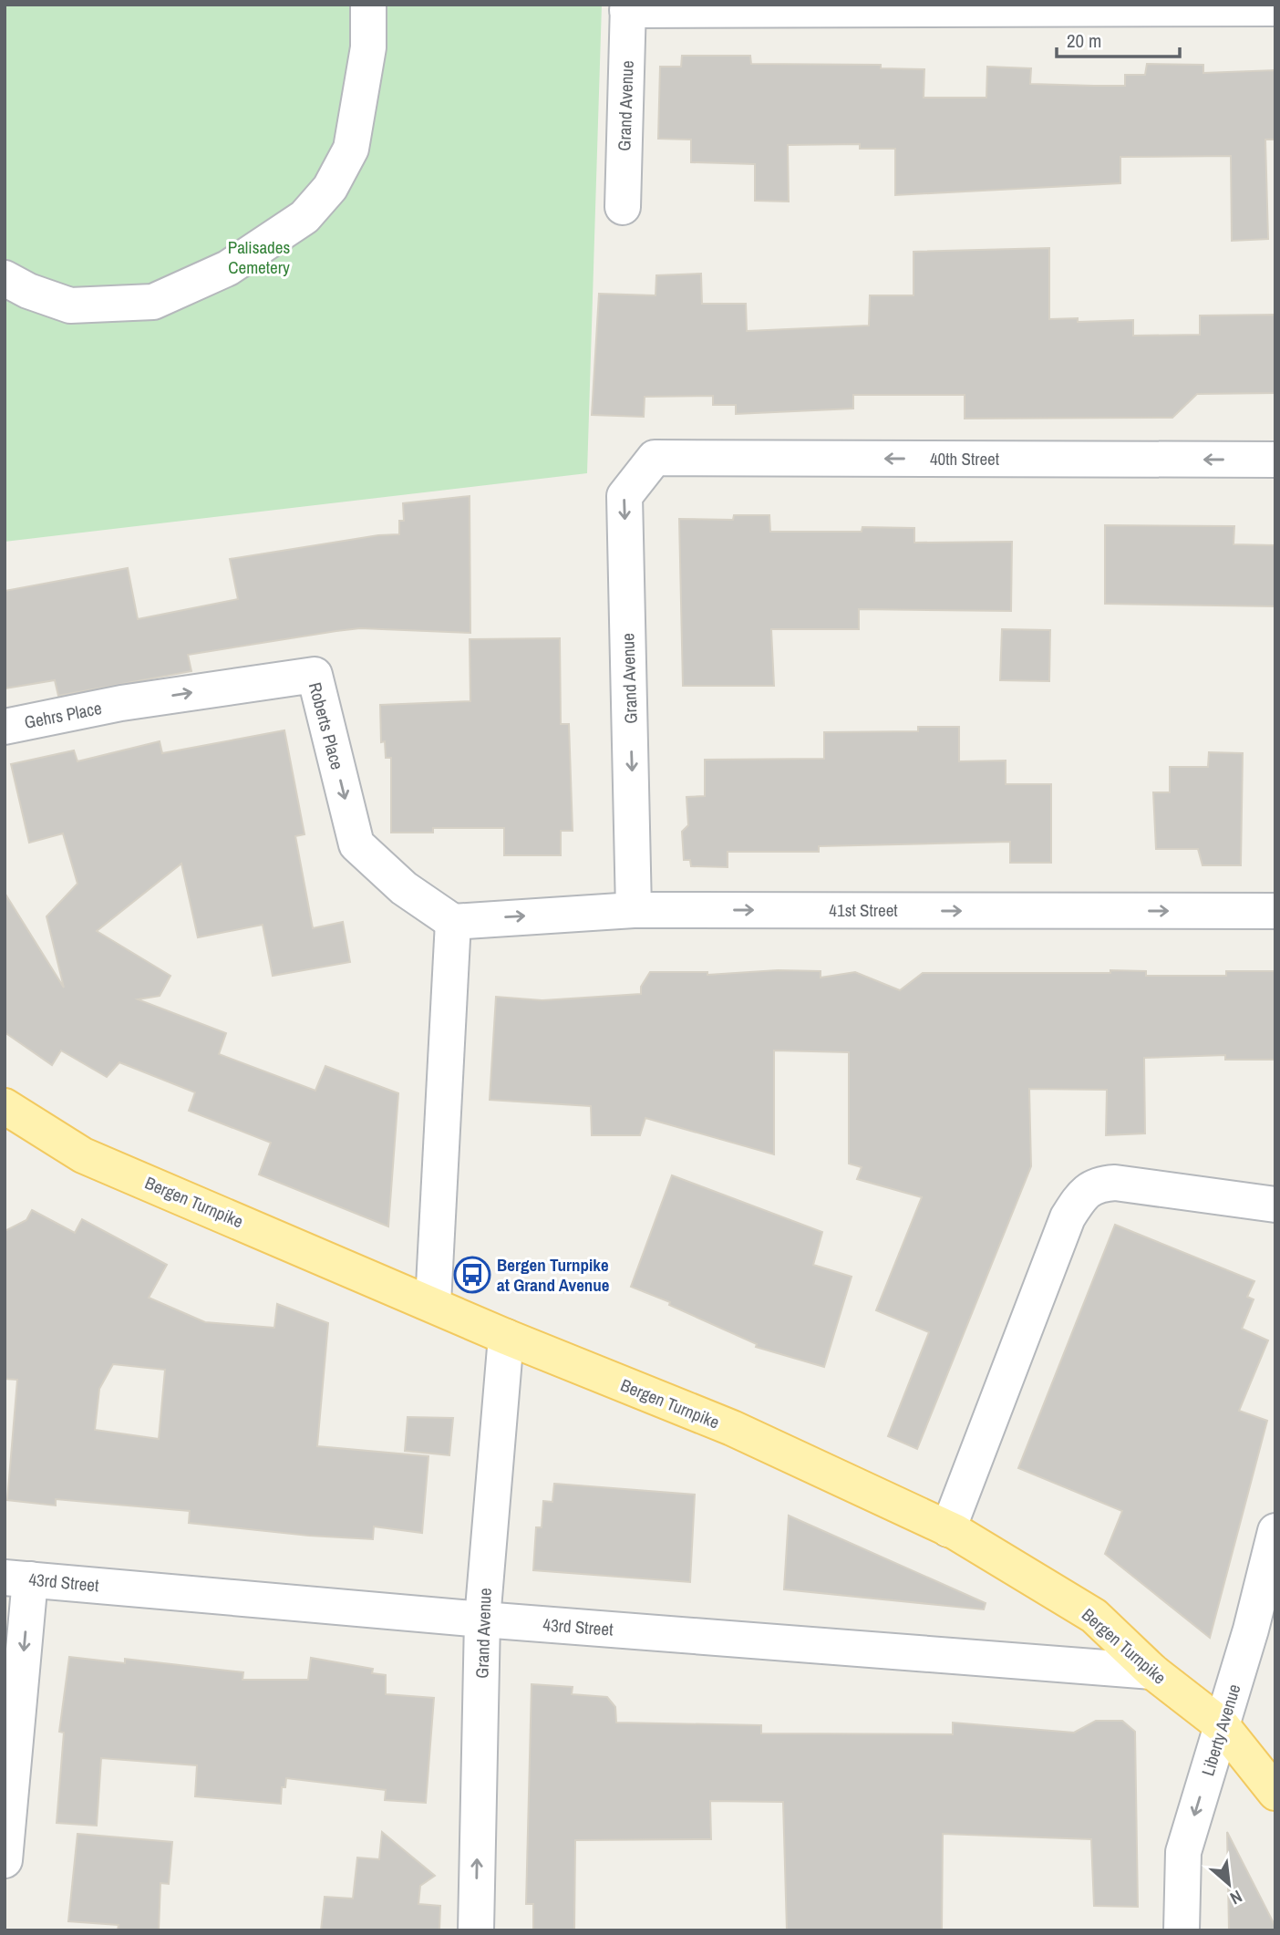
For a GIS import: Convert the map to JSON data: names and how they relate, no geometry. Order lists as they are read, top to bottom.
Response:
{
  "streets": {
    "main road": ["Bergen Turnpike"],
    "street": [
      "Grand Avenue",
      "40th Street",
      "Gehrs Place",
      "Roberts Place",
      "41st Street",
      "43rd Street",
      "Liberty Avenue"
    ]
  },
  "crossings": [
    ["Grand Avenue", "40th Street"],
    ["Grand Avenue", "41st Street"],
    ["Grand Avenue", "Bergen Turnpike"],
    ["Grand Avenue", "43rd Street"],
    ["Gehrs Place", "Roberts Place"],
    ["Roberts Place", "41st Street"],
    ["Bergen Turnpike", "43rd Street"],
    ["Bergen Turnpike", "Liberty Avenue"]
  ],
  "one_way": [
    "40th Street",
    "Roberts Place",
    "41st Street",
    "Liberty Avenue"
  ],
  "parks": ["Palisades Cemetery"],
  "places": {
    "bus stop": ["Bergen Turnpike at Grand Avenue"]
  },
  "scale_bar": "20 m",
  "north": "bottom right"
}
